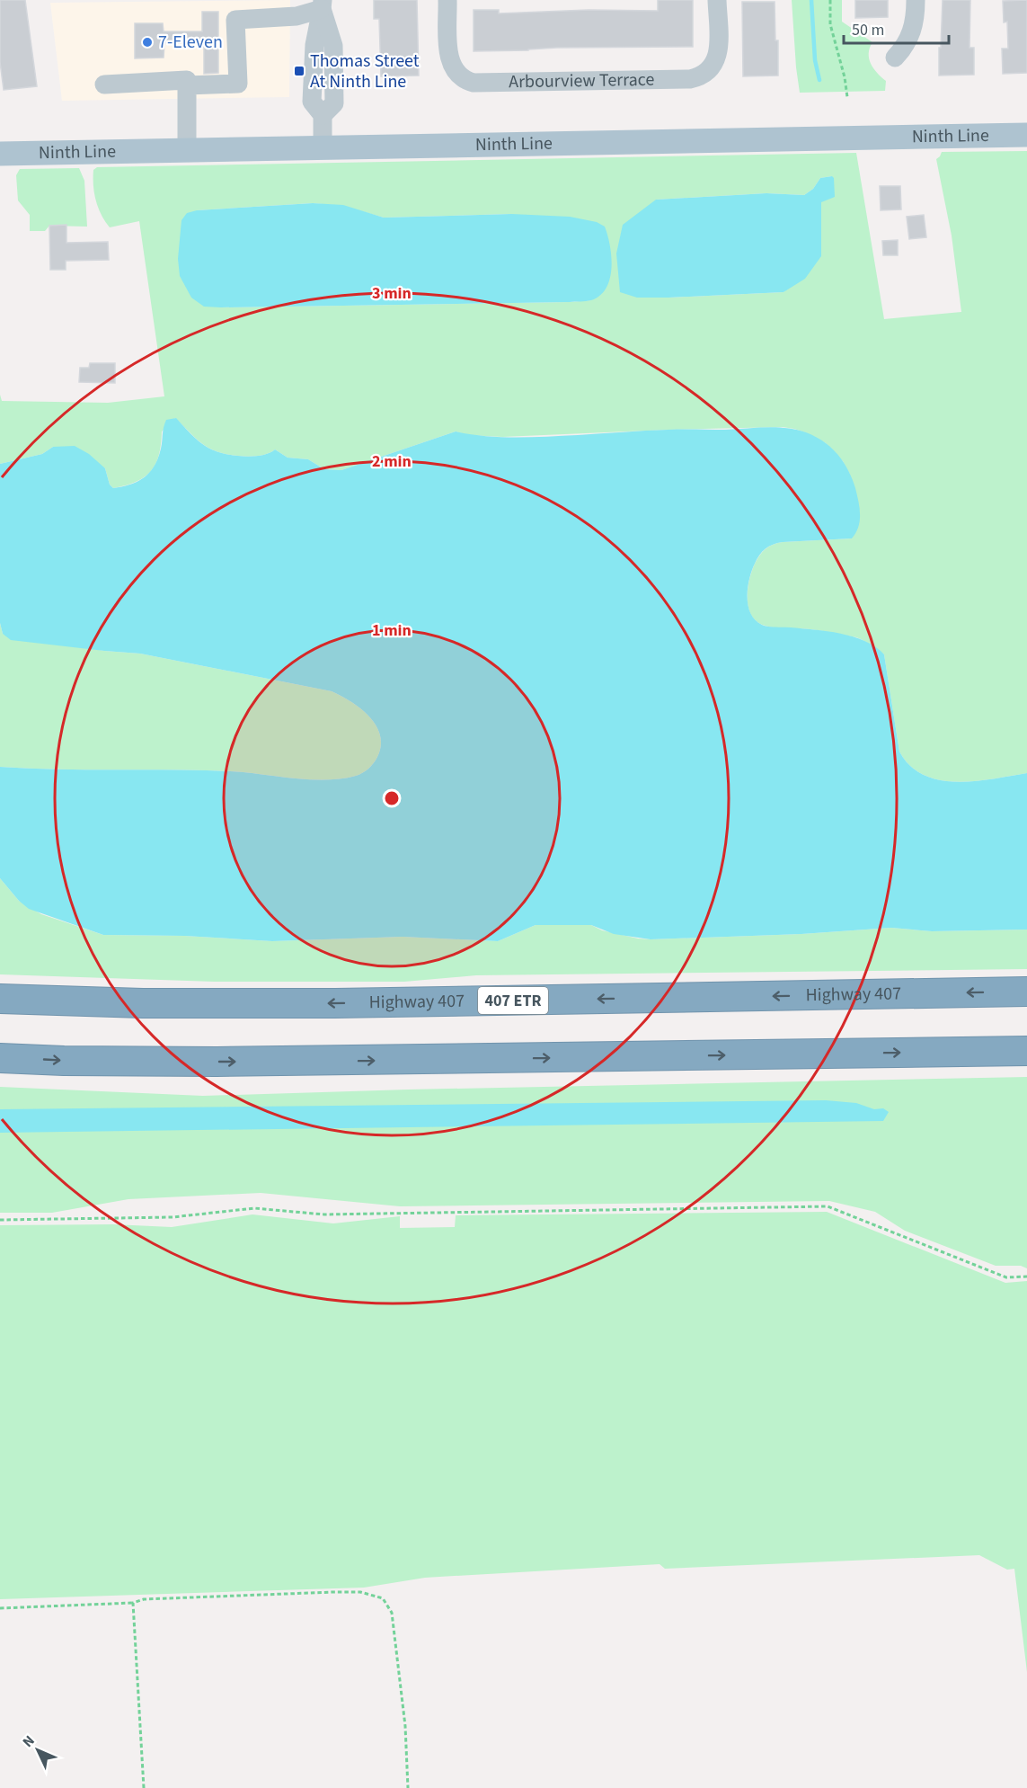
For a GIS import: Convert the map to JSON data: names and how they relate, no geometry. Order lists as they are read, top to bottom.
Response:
{
  "streets": {
    "highway": ["Highway 407", "407 ETR"],
    "main road": ["Ninth Line"],
    "street": ["Arbourview Terrace"]
  },
  "places": {
    "other": ["7-Eleven"],
    "transit": ["Thomas Street At Ninth Line"]
  },
  "scale_bar": "50 m",
  "north": "top left",
  "rings": ["3 min", "2 min", "1 min"]
}
